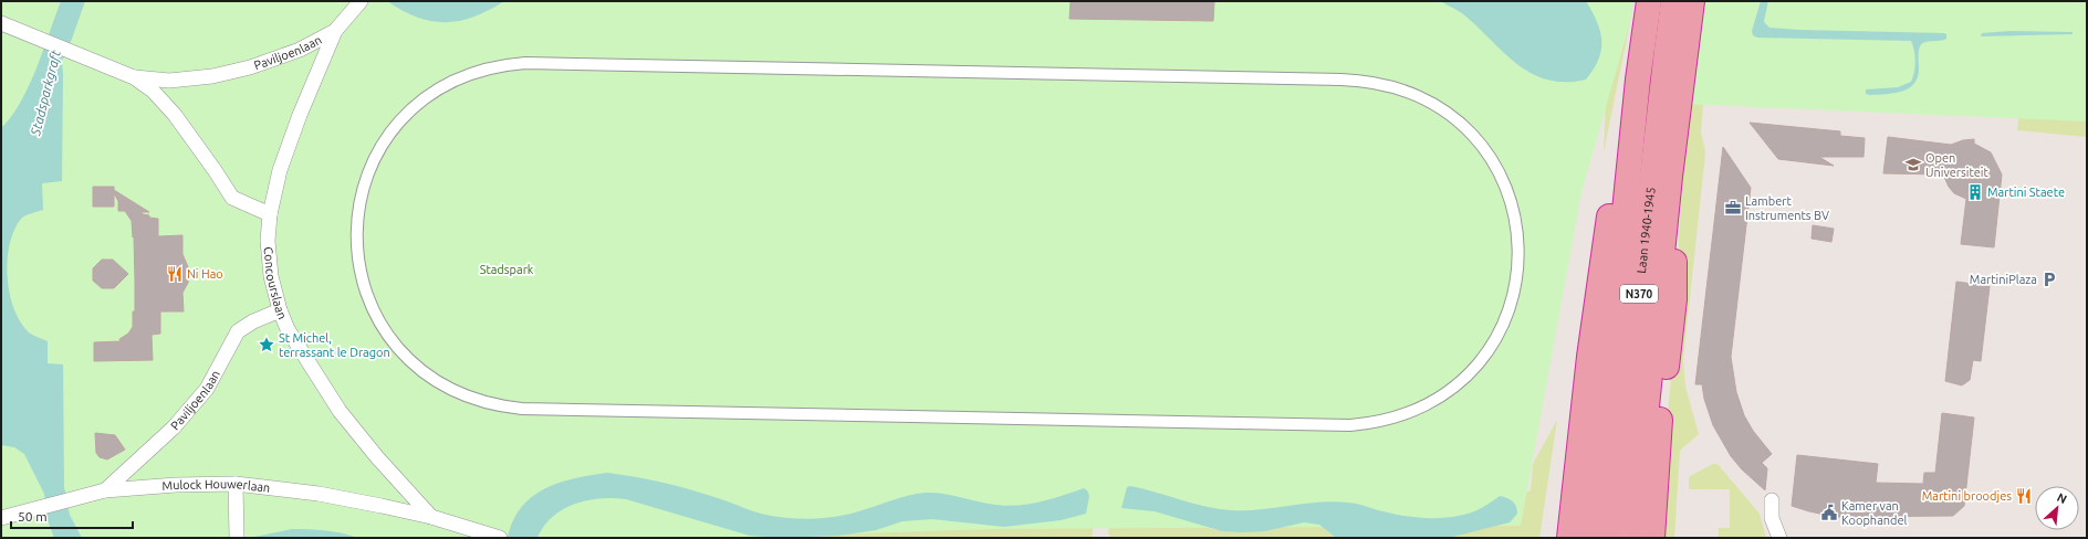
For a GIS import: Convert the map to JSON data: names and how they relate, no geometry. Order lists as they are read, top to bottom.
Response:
{
  "streets": {
    "highway": ["Laan 1940-1945", "N370"],
    "street": ["Paviljoenlaan", "Concourslaan", "Mulock Houwerlaan"]
  },
  "crossings": [
    ["Paviljoenlaan", "Concourslaan"],
    ["Paviljoenlaan", "Mulock Houwerlaan"],
    ["Laan 1940-1945", "N370"],
    ["Concourslaan", "Mulock Houwerlaan"]
  ],
  "water": ["Stadsparkgraft"],
  "parks": ["Stadspark"],
  "places": {
    "school or university": ["Open Universiteit"],
    "building": ["Martini Staete"],
    "office": ["Lambert Instruments BV"],
    "restaurant": ["Ni Hao", "Martini broodjes"],
    "parking": ["MartiniPlaza"],
    "place": ["St Michel, terrassant le Dragon"],
    "public building": ["Kamer van Koophandel"]
  },
  "scale_bar": "50 m",
  "north": "top right"
}
